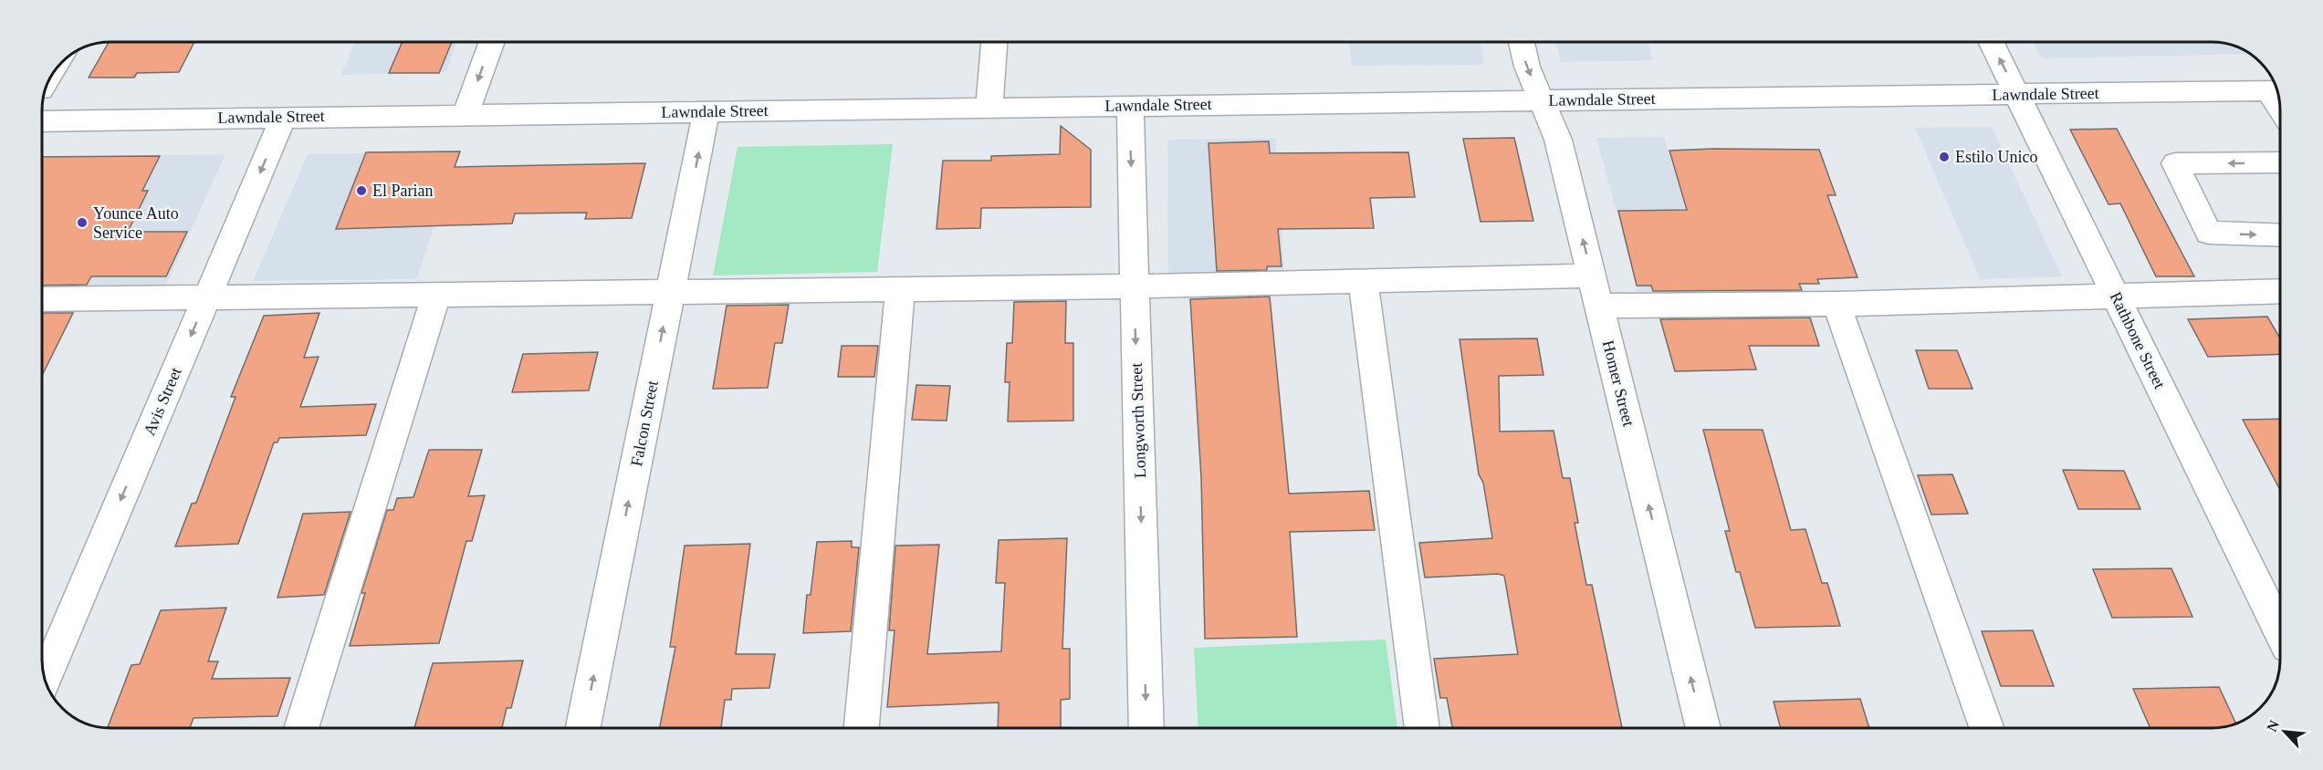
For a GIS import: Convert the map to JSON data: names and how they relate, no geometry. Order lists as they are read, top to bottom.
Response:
{
  "streets": {
    "street": [
      "Lawndale Street",
      "Rathbone Street",
      "Homer Street",
      "Avis Street",
      "Longworth Street",
      "Falcon Street"
    ]
  },
  "crossings": [
    ["Lawndale Street", "Rathbone Street"],
    ["Lawndale Street", "Homer Street"],
    ["Lawndale Street", "Avis Street"],
    ["Lawndale Street", "Longworth Street"],
    ["Lawndale Street", "Falcon Street"]
  ],
  "places": ["Estilo Unico", "El Parian", "Younce Auto Service"],
  "north": "top left"
}
